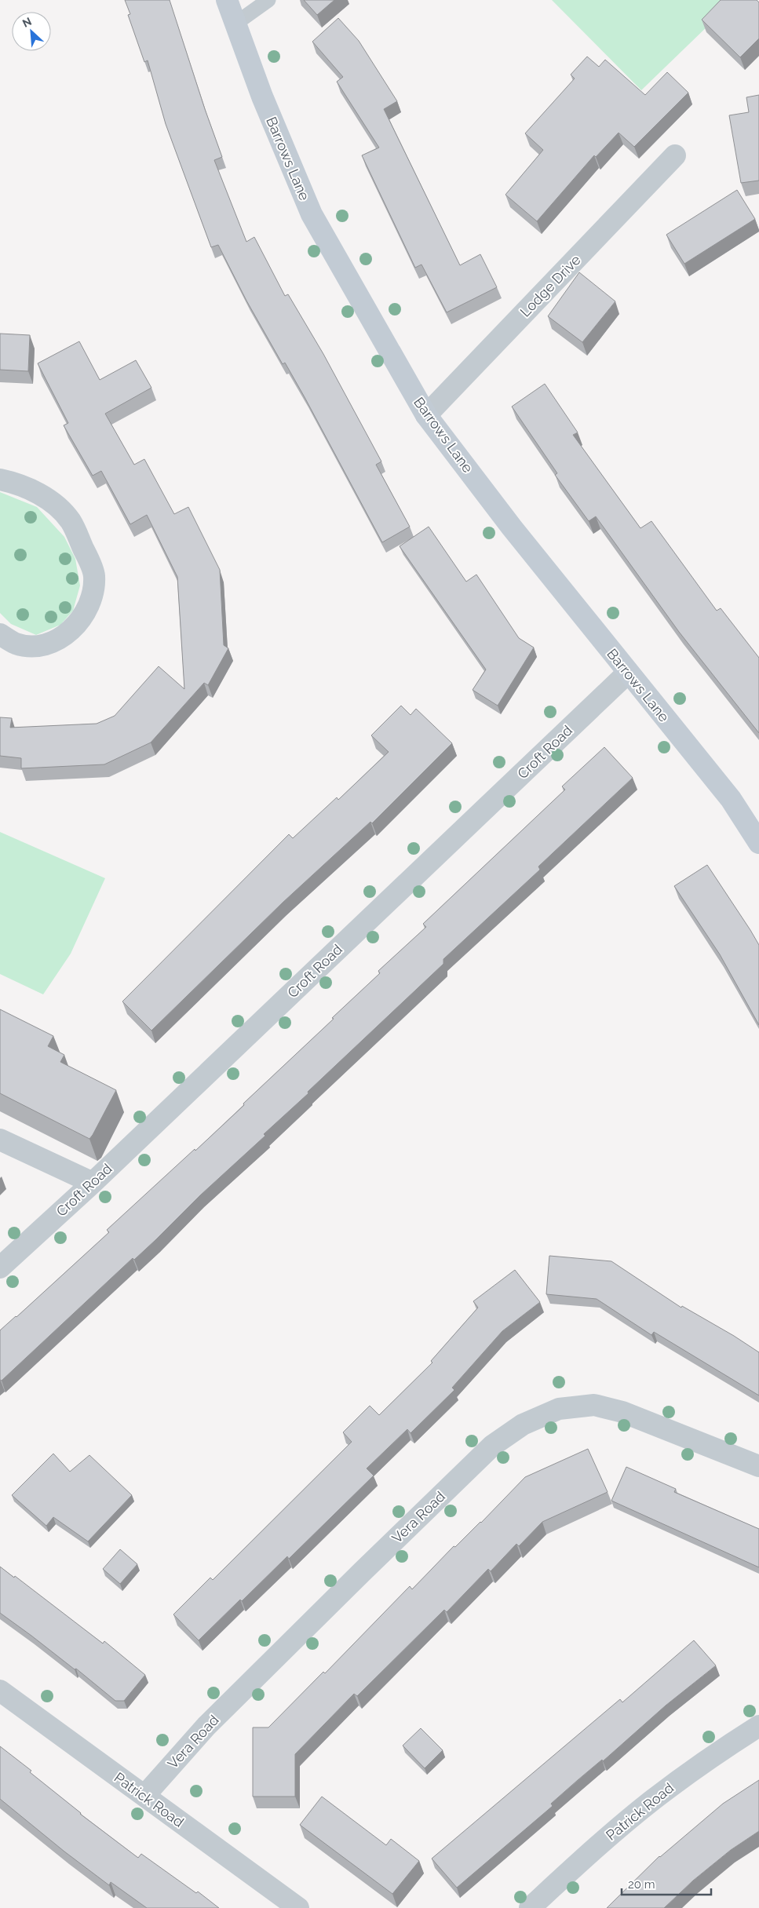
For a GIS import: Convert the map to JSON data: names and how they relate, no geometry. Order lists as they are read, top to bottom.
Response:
{
  "streets": {
    "street": [
      "Barrows Lane",
      "Lodge Drive",
      "Croft Road",
      "Vera Road",
      "Patrick Road"
    ]
  },
  "crossings": [
    ["Barrows Lane", "Lodge Drive"],
    ["Barrows Lane", "Croft Road"],
    ["Vera Road", "Patrick Road"]
  ],
  "scale_bar": "20 m",
  "north": "top left"
}
